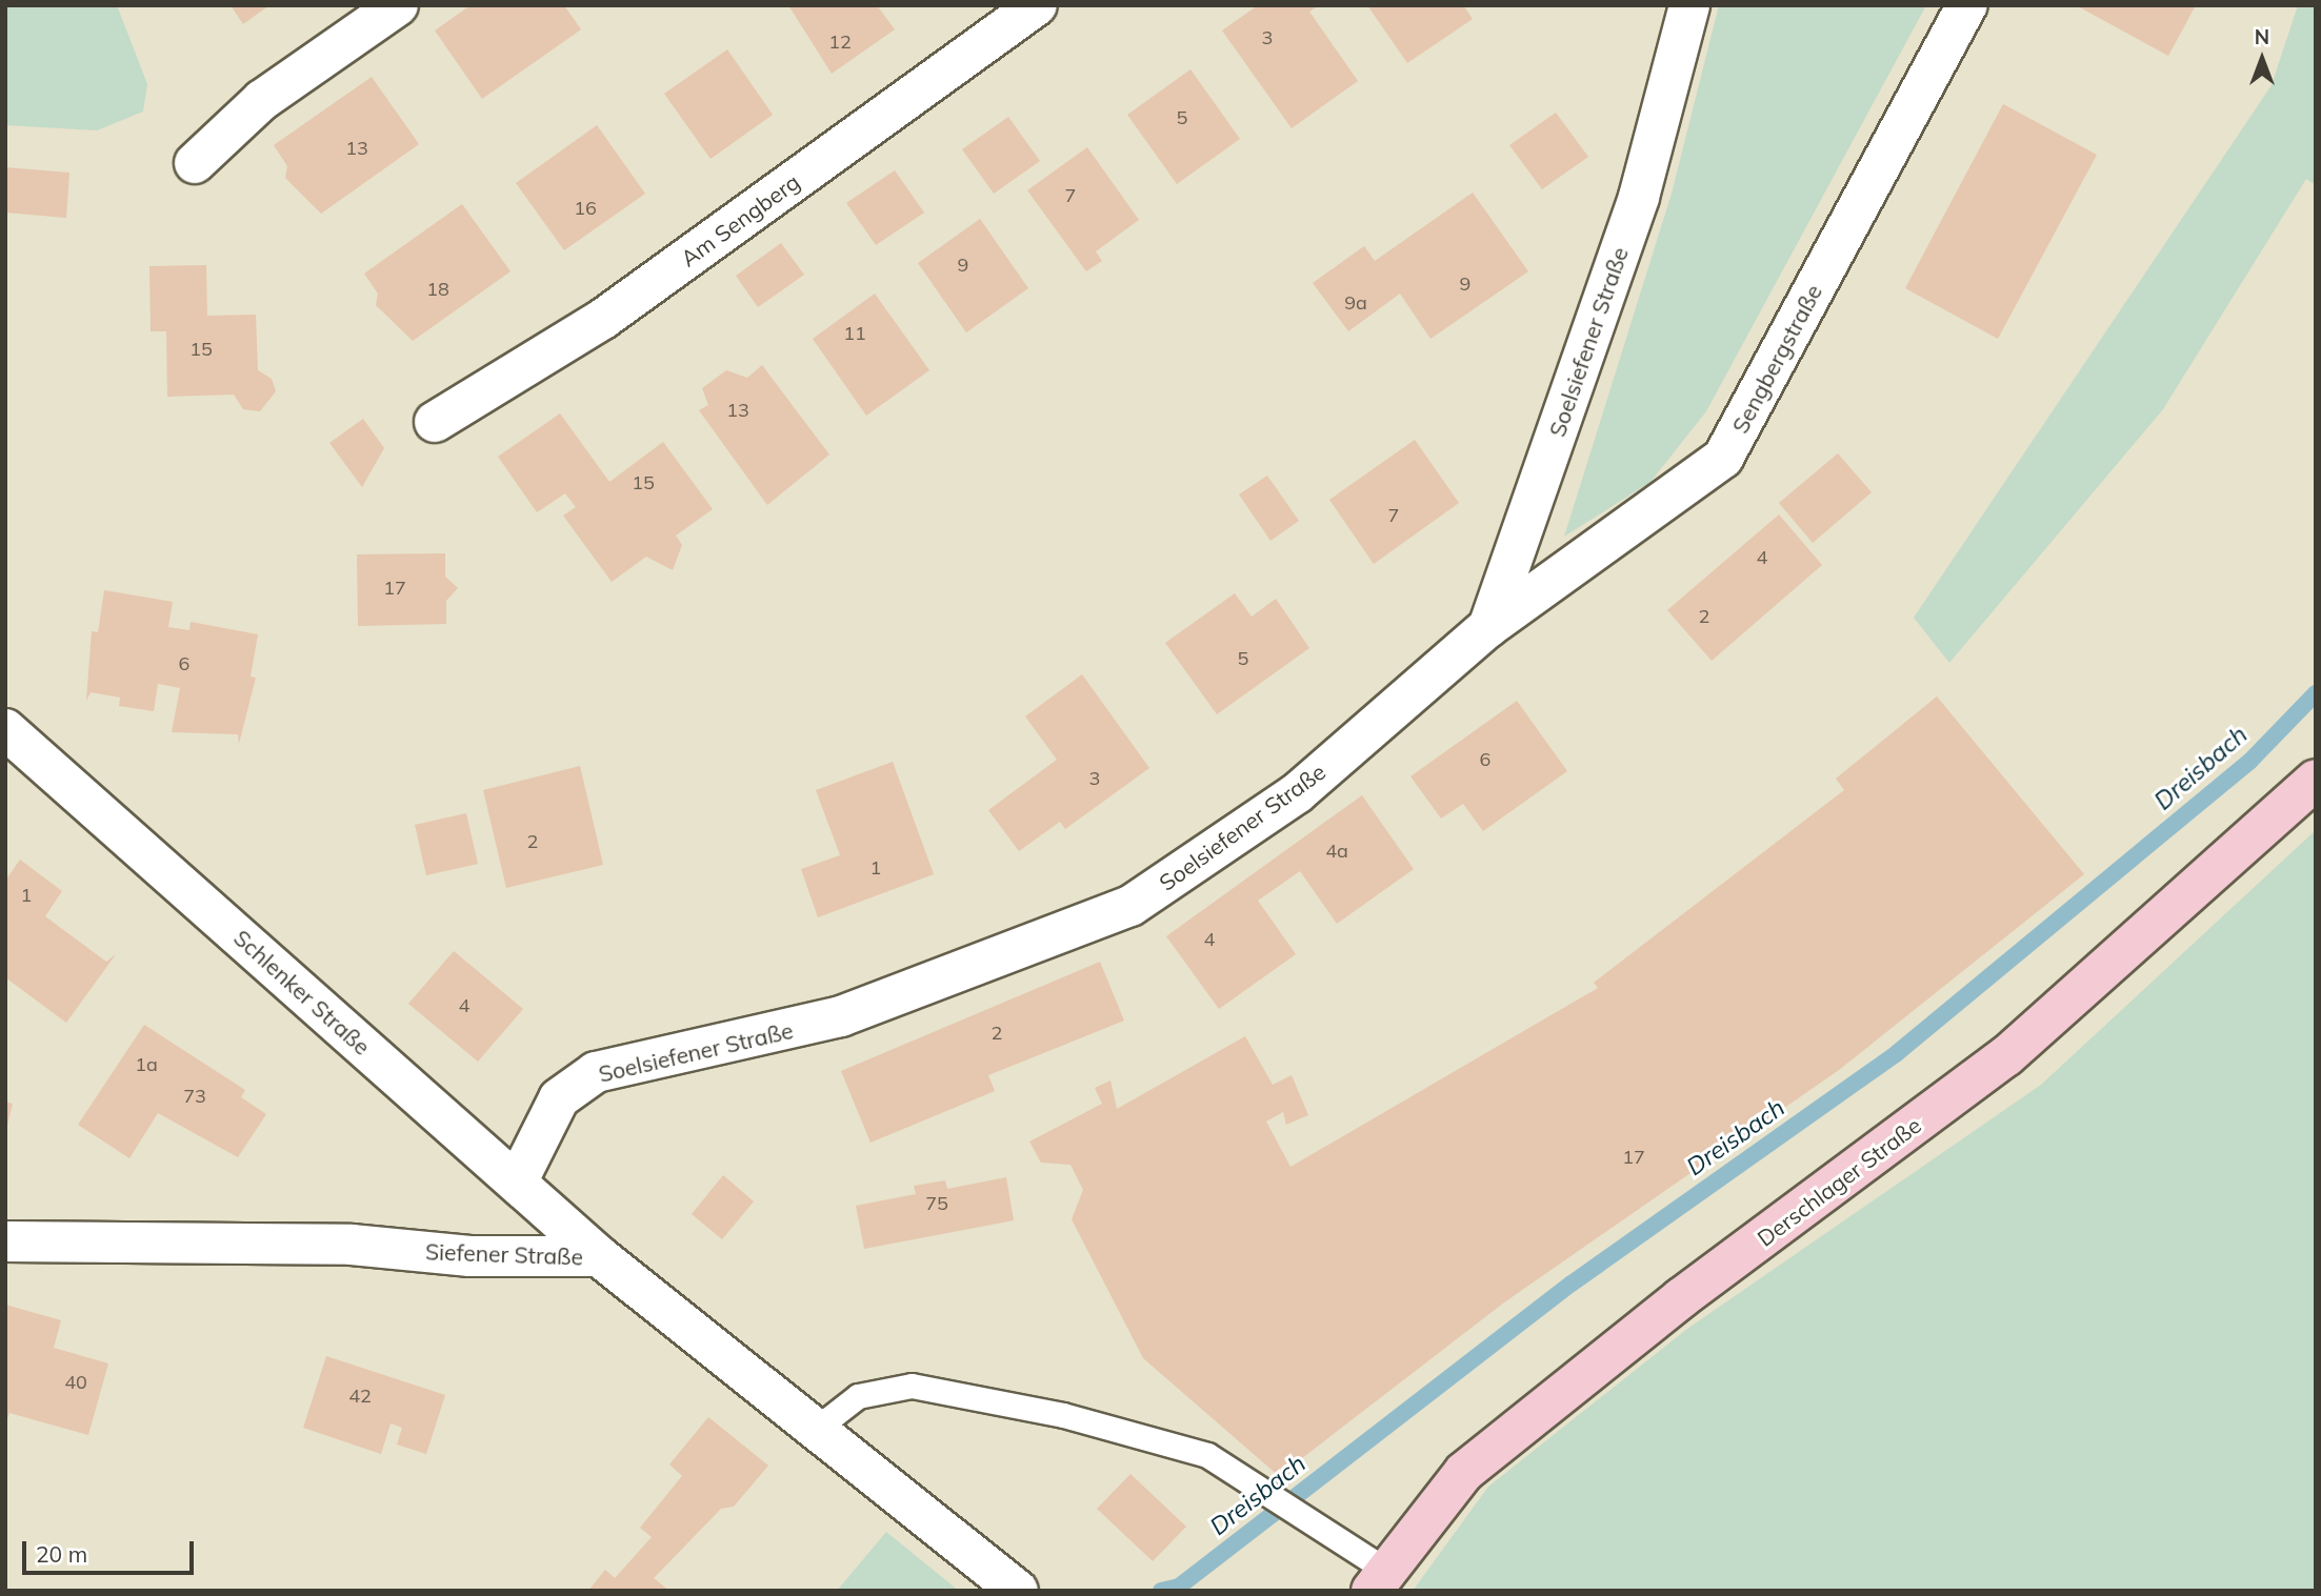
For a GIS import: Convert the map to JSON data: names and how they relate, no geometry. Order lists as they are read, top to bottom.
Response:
{
  "streets": {
    "main road": ["Derschlager Straße"],
    "street": [
      "Am Sengberg",
      "Soelsiefener Straße",
      "Sengbergstraße",
      "Schlenker Straße",
      "Siefener Straße"
    ]
  },
  "crossings": [
    ["Soelsiefener Straße", "Sengbergstraße"],
    ["Soelsiefener Straße", "Schlenker Straße"],
    ["Schlenker Straße", "Siefener Straße"]
  ],
  "water": ["Dreisbach"],
  "house_numbers": [
    "3",
    "12",
    "5",
    "13",
    "7",
    "16",
    "9",
    "9",
    "18",
    "9a",
    "11",
    "15",
    "13",
    "15",
    "7",
    "4",
    "17",
    "2",
    "5",
    "6",
    "6",
    "3",
    "2",
    "4a",
    "1",
    "1",
    "4",
    "4",
    "2",
    "1a",
    "73",
    "17",
    "75",
    "40",
    "42"
  ],
  "scale_bar": "20 m",
  "north": "top"
}
